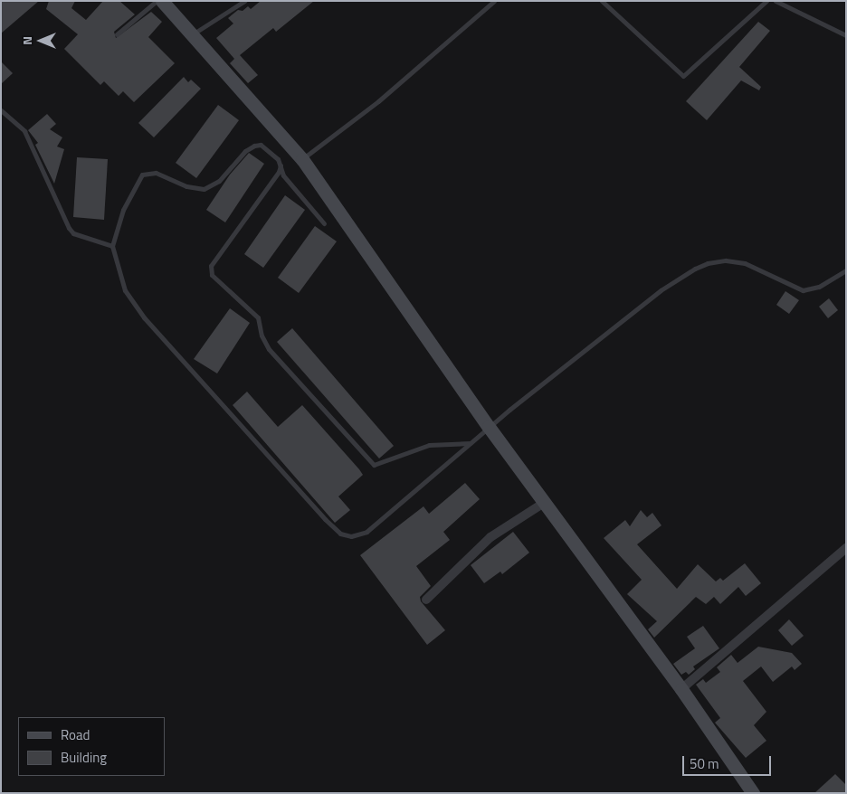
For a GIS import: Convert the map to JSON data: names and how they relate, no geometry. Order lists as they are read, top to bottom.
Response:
{
  "legend": ["Road", "Building"],
  "scale_bar": "50 m",
  "north": "left"
}
